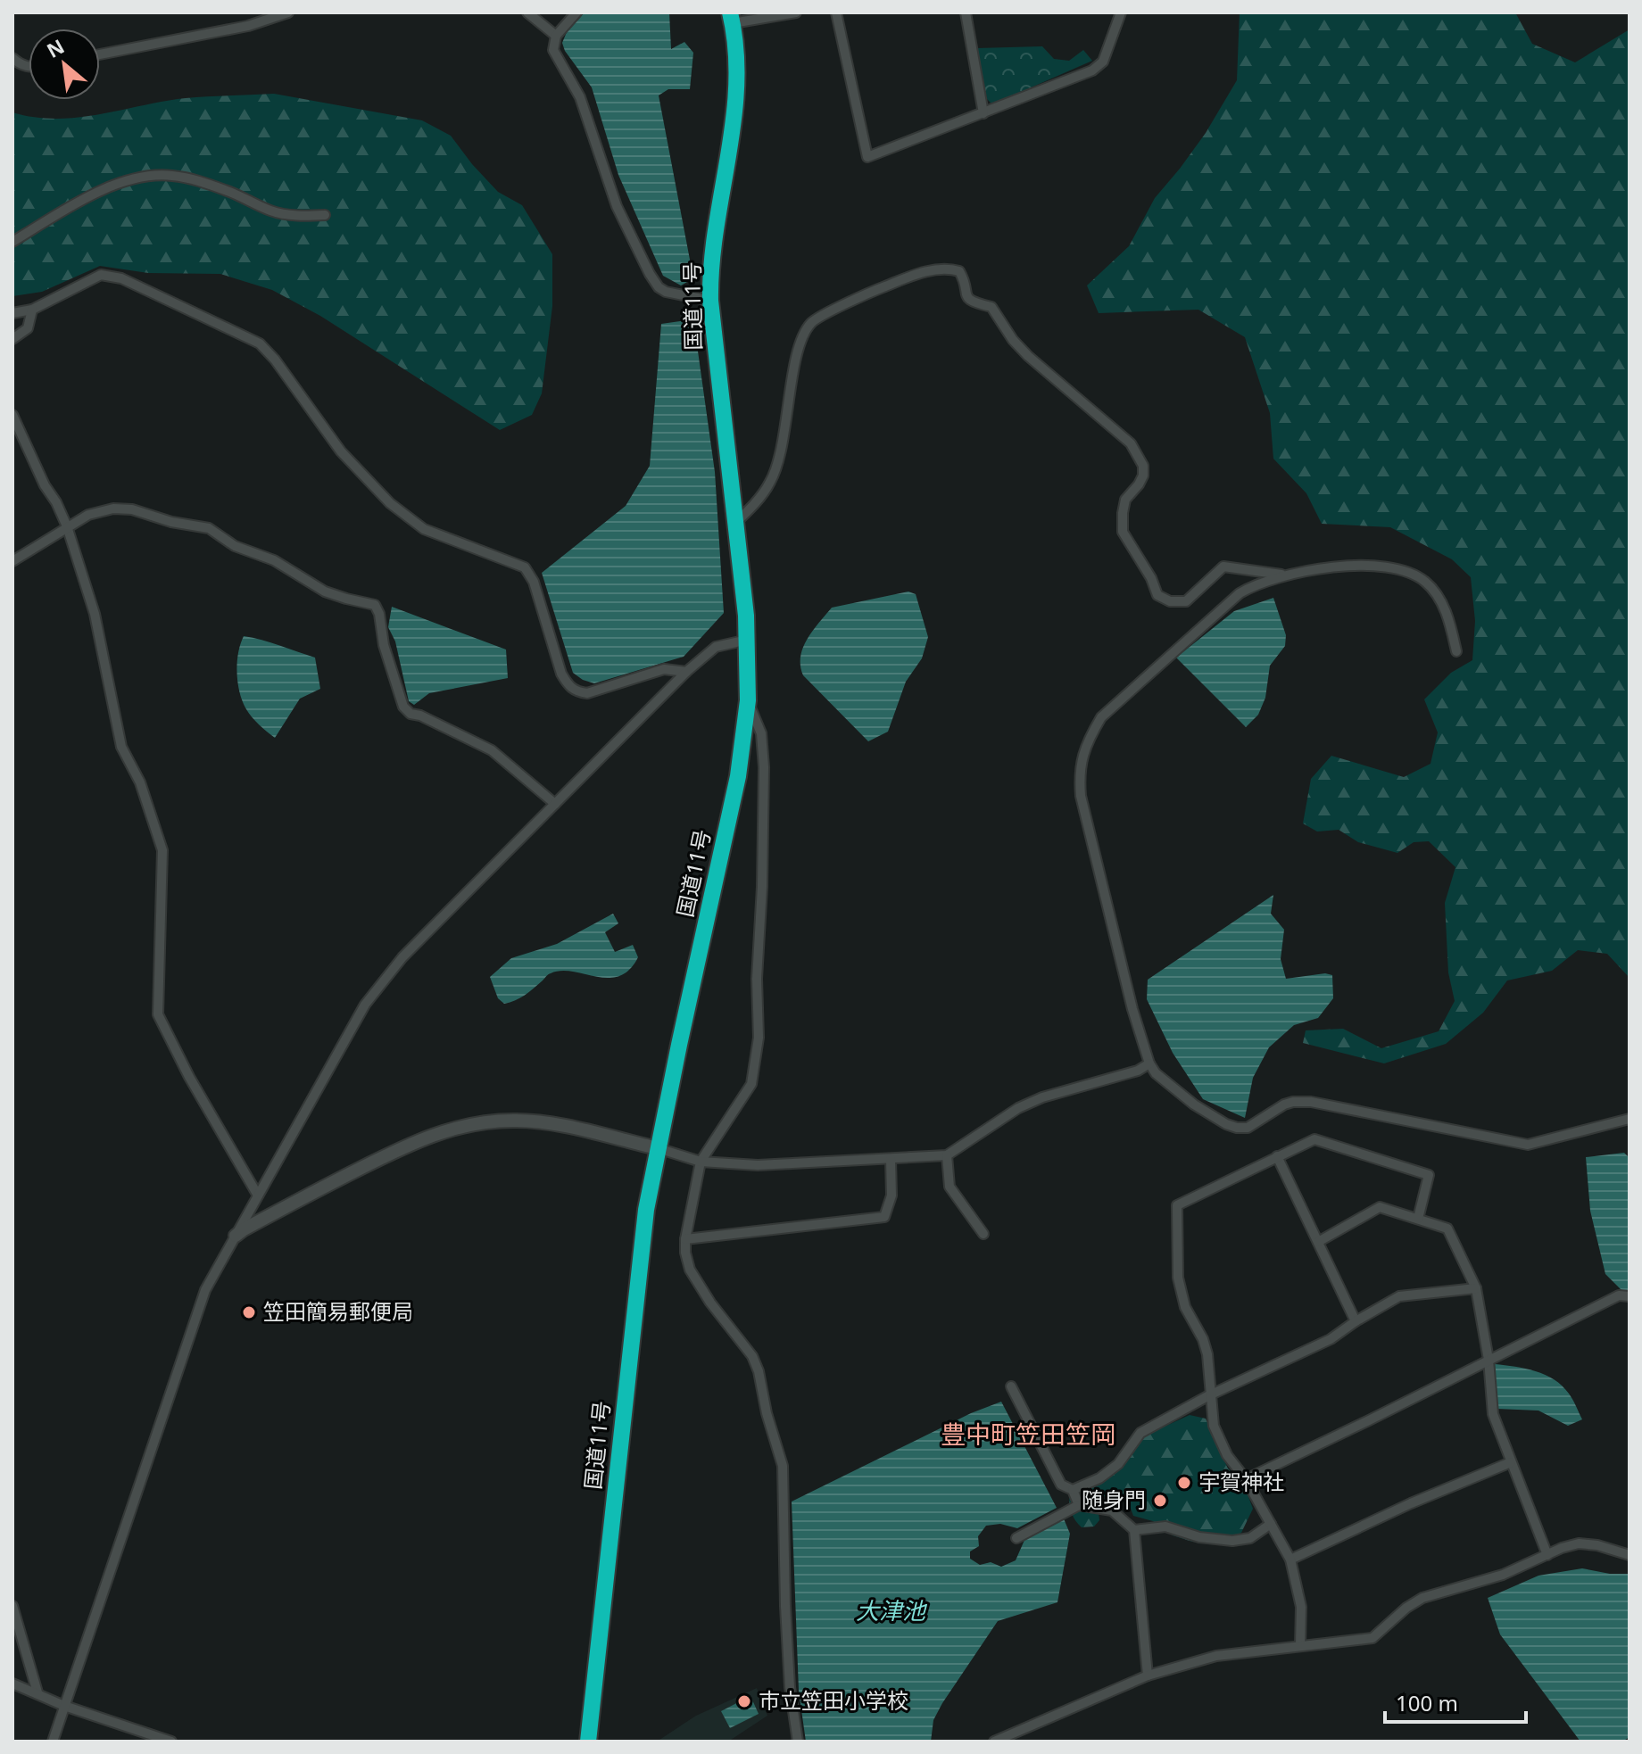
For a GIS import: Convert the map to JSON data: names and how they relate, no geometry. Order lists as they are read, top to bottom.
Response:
{
  "streets": {
    "highway": ["国道11号"]
  },
  "districts": ["豊中町笠田笠岡"],
  "water": ["大津池"],
  "places": [
    "笠田簡易郵便局",
    "宇賀神社",
    "随身門",
    "市立笠田小学校"
  ],
  "scale_bar": "100 m",
  "north": "top left"
}
